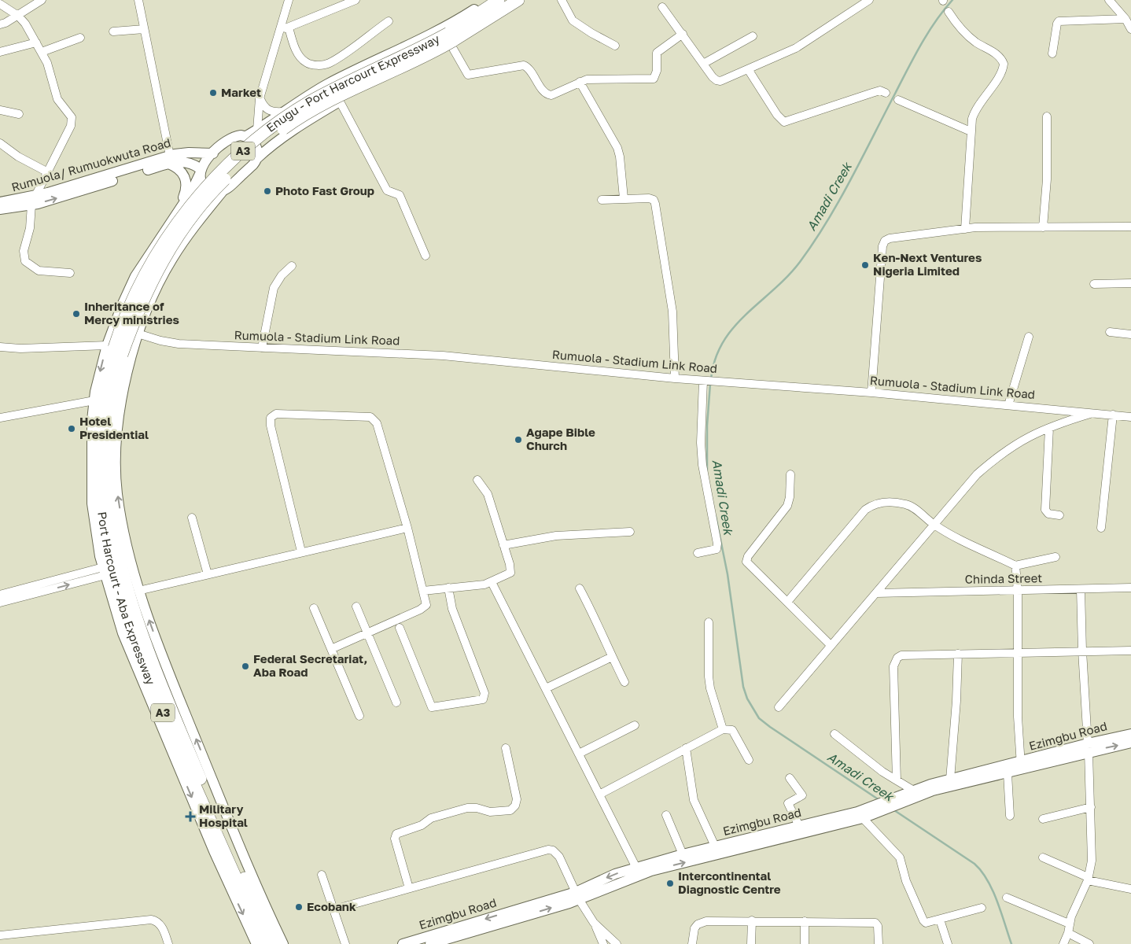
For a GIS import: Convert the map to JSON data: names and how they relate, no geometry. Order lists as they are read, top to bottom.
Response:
{
  "streets": {
    "highway": ["Enugu - Port Harcourt Expressway", "A3", "Port Harcourt - Aba Expressway"],
    "main road": ["Rumuola/ Rumuokwuta Road", "Ezimgbu Road"],
    "street": ["Rumuola - Stadium Link Road", "Chinda Street"]
  },
  "crossings": [
    ["Enugu - Port Harcourt Expressway", "A3"],
    ["Enugu - Port Harcourt Expressway", "Port Harcourt - Aba Expressway"]
  ],
  "water": ["Amadi Creek"],
  "places": {
    "other": [
      "Market",
      "Photo Fast Group",
      "Ken-Next Ventures Nigeria Limited",
      "Inheritance of Mercy ministries",
      "Hotel Presidential",
      "Agape Bible Church",
      "Federal Secretariat, Aba Road",
      "Intercontinental Diagnostic Centre",
      "Ecobank"
    ],
    "health": ["Military Hospital"]
  }
}
